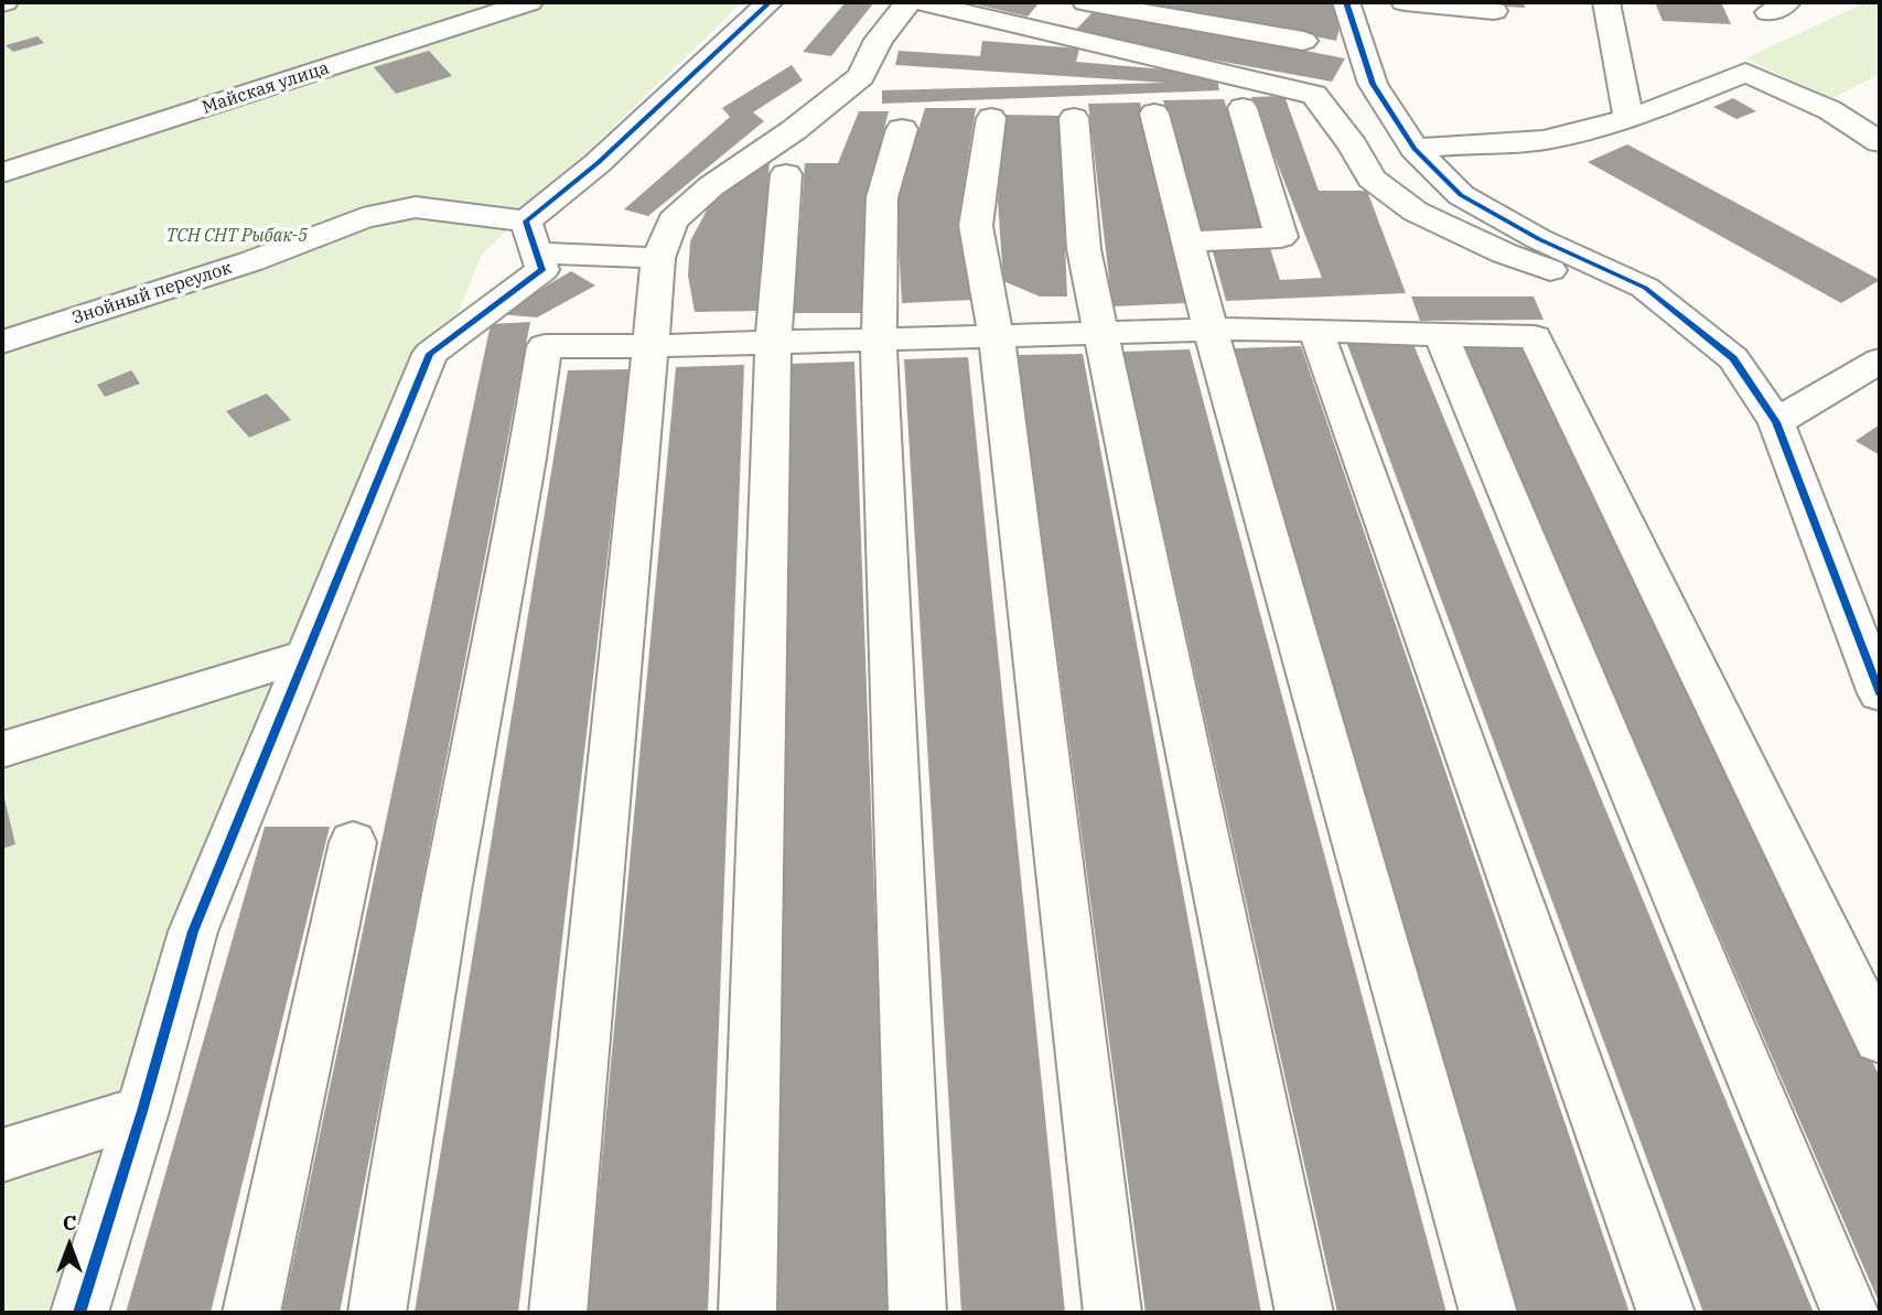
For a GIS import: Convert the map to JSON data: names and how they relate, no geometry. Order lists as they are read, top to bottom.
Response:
{
  "streets": {
    "street": ["Майская улица", "Знойный переулок"]
  },
  "parks": ["ТСН СНТ Рыбак-5"],
  "north": "top"
}
